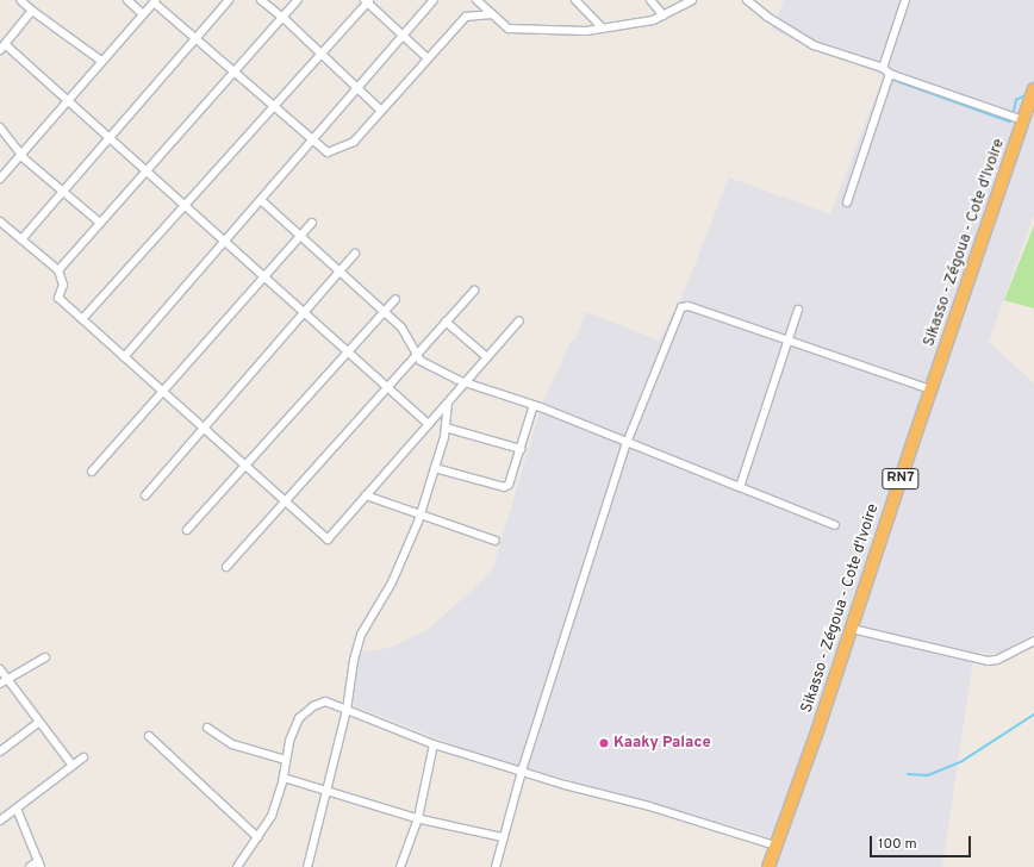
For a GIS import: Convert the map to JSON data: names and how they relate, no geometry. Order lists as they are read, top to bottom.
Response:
{
  "streets": {
    "highway": ["Sikasso - Zégoua - Cote d'Ivoire", "RN7"]
  },
  "places": ["Kaaky Palace"],
  "scale_bar": "100 m"
}
